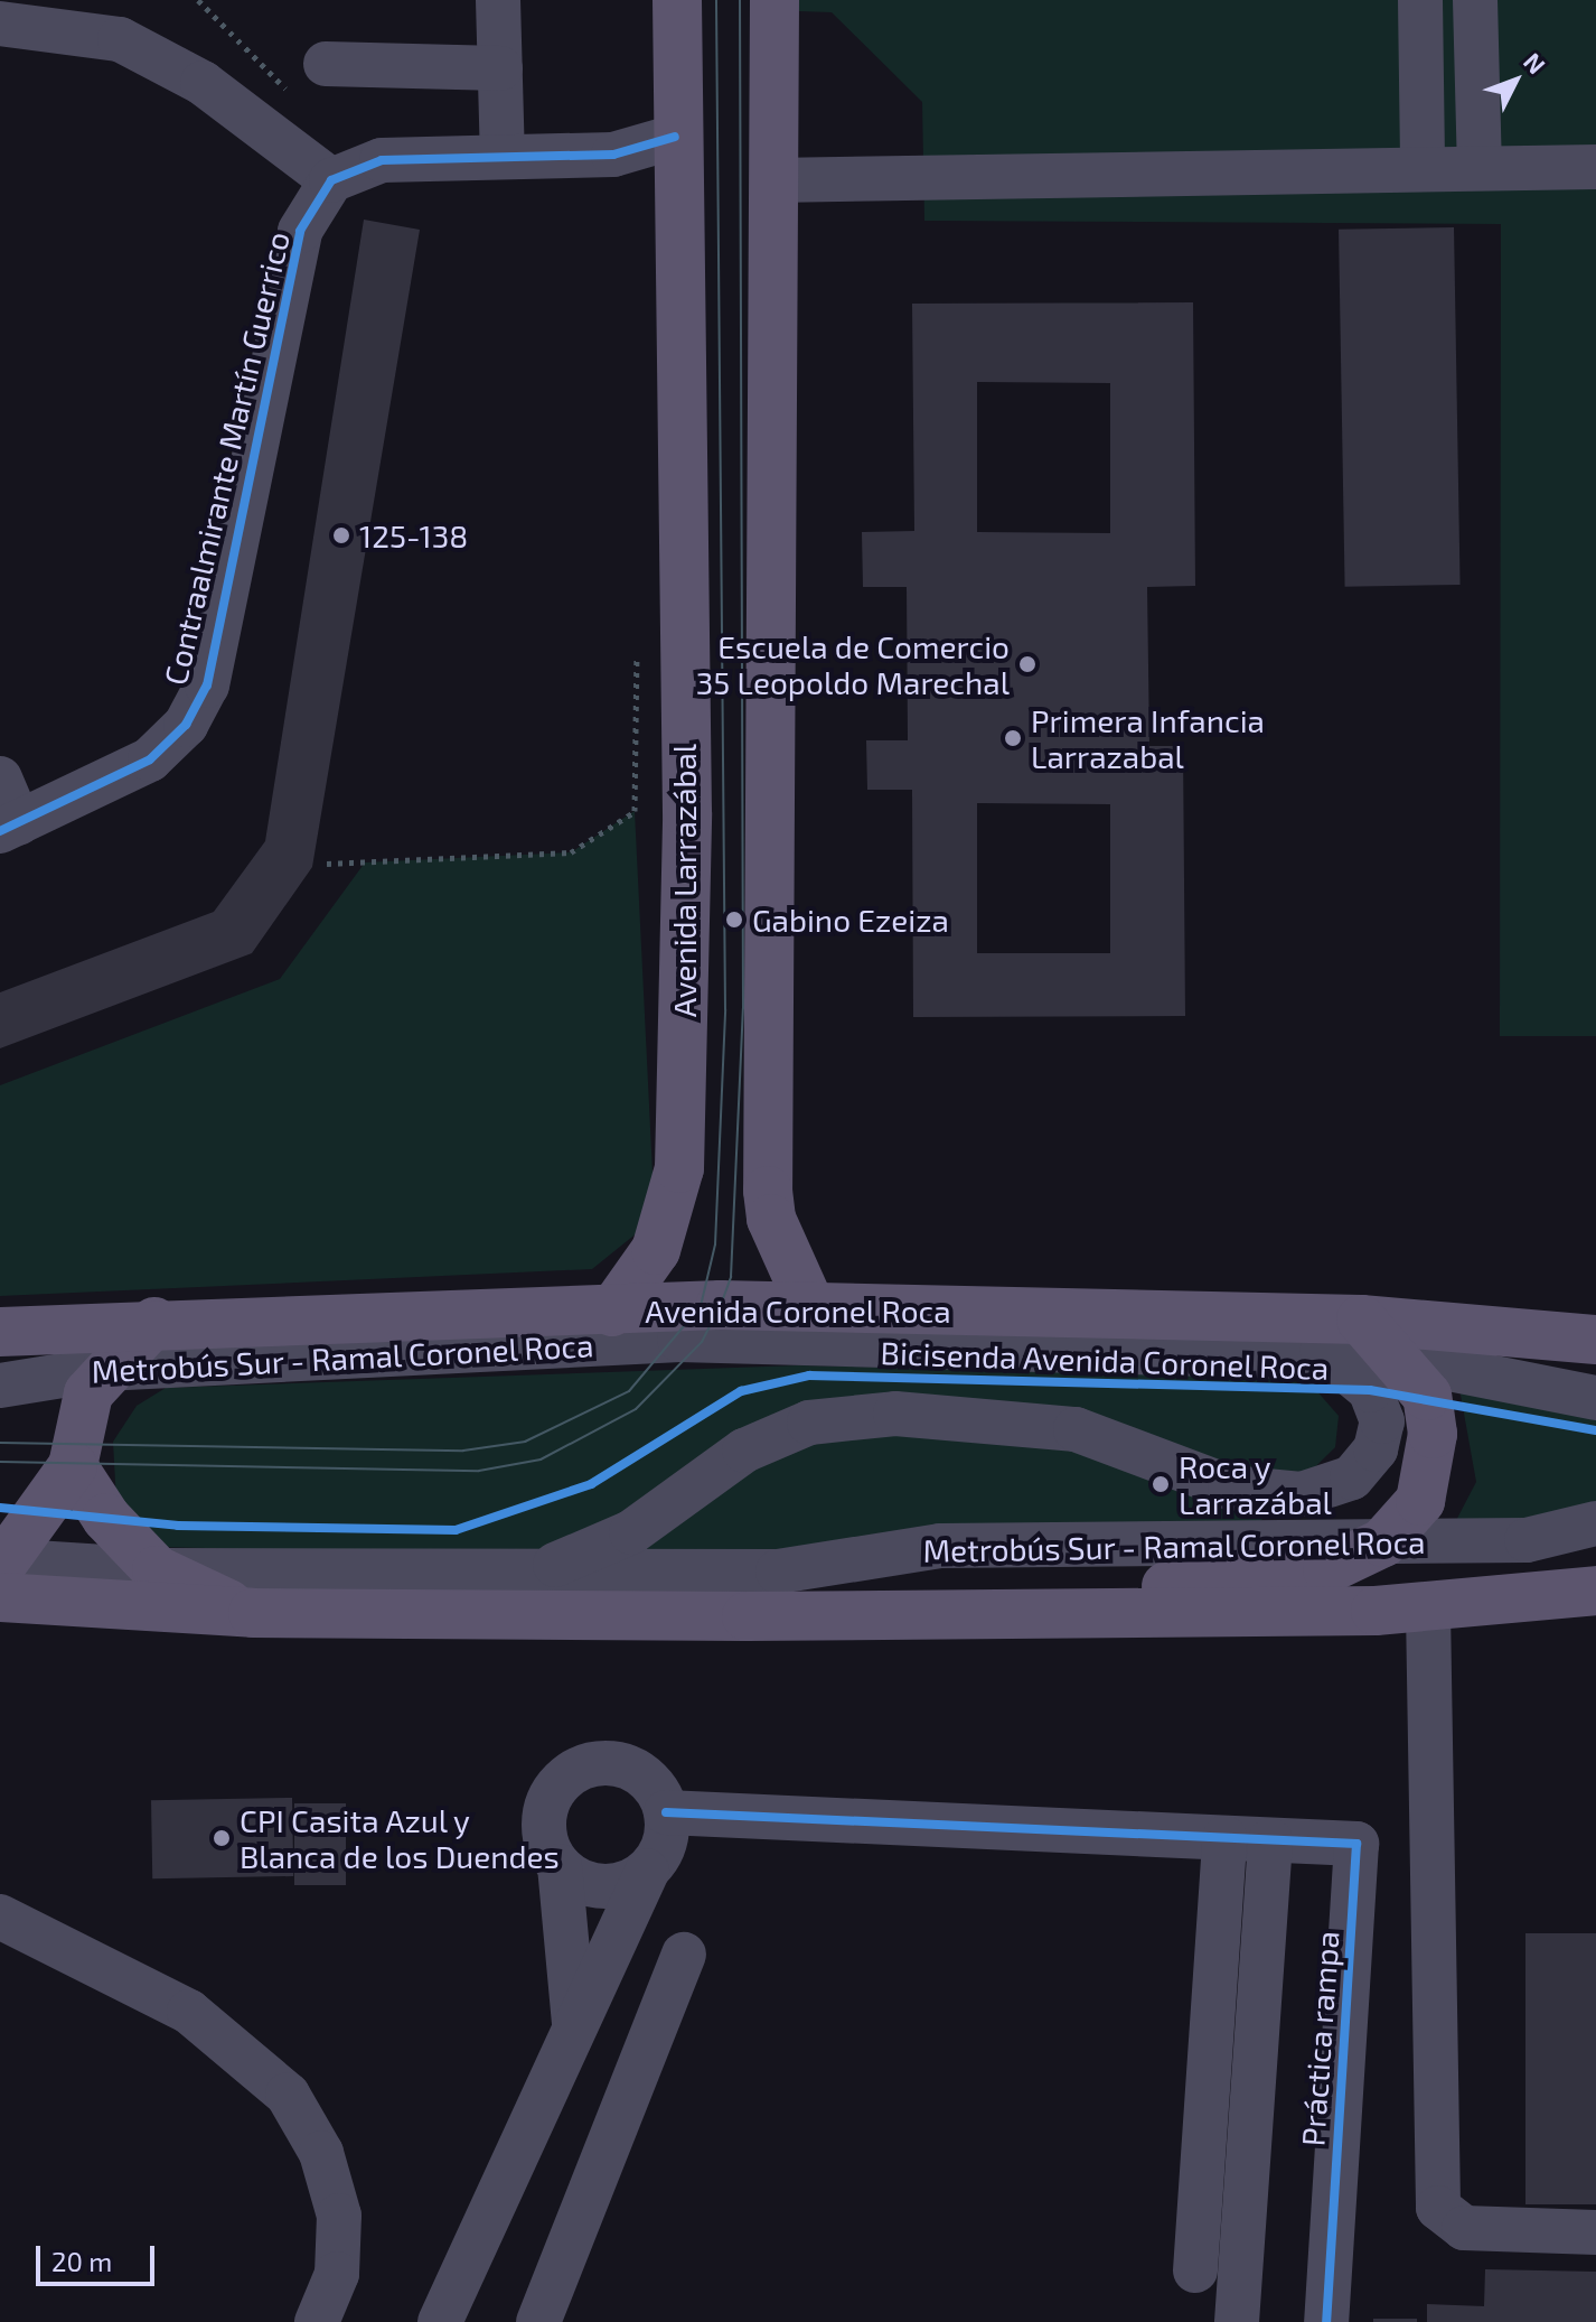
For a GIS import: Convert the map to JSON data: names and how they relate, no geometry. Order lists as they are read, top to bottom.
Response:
{
  "streets": {
    "main road": ["Avenida Larrazábal", "Avenida Coronel Roca"],
    "street": ["Contraalmirante Martín Guerrico", "Metrobús Sur - Ramal Coronel Roca", "Práctica rampa"],
    "cycle path": ["Bicisenda Avenida Coronel Roca"]
  },
  "crossings": [
    ["Avenida Larrazábal", "Avenida Coronel Roca"],
    ["Avenida Coronel Roca", "Metrobús Sur - Ramal Coronel Roca"]
  ],
  "places": [
    "125-138",
    "Escuela de Comercio 35 Leopoldo Marechal",
    "Primera Infancia Larrazabal",
    "Gabino Ezeiza",
    "Roca y Larrazábal",
    "CPI Casita Azul y Blanca de los Duendes"
  ],
  "scale_bar": "20 m",
  "north": "top right"
}
